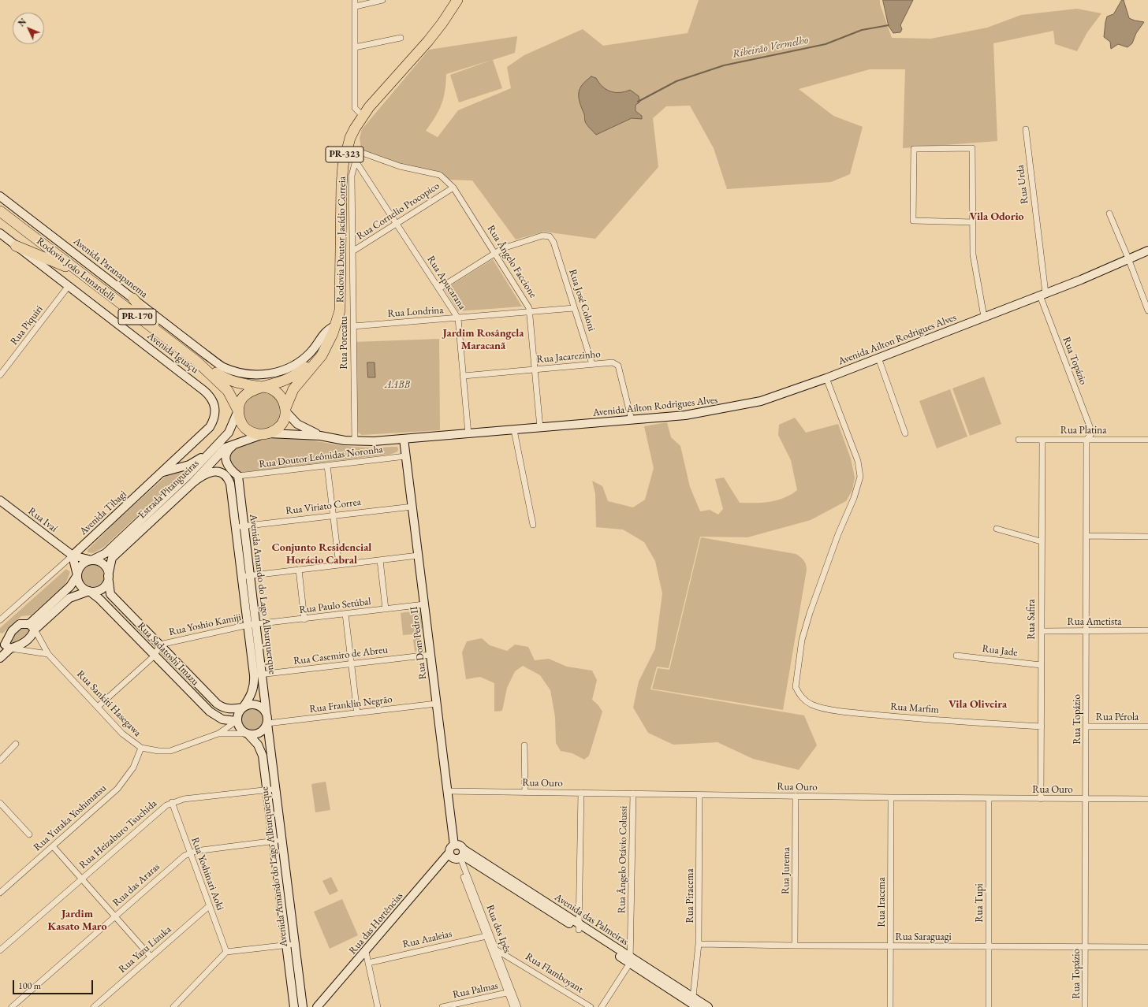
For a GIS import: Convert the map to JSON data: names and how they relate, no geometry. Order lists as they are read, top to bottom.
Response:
{
  "streets": {
    "highway": [
      "PR-323",
      "Rodovia Doutor Jacídio Correia",
      "Rodovia João Lunardelli",
      "PR-170"
    ],
    "street": [
      "Rua Urda",
      "Rua Cornelio Procopico",
      "Rua Ângelo Faccione",
      "Avenida Paranapanema",
      "Rua Apucarana",
      "Rua José Coloni",
      "Rua Londrina",
      "Rua Piquiri",
      "Avenida Ailton Rodrigues Alves",
      "Rua Porecatu",
      "Avenida Iguaçu",
      "Rua Jacarezinho",
      "Rua Topázio",
      "Rua Platina",
      "Rua Doutor Leônidas Noronha",
      "Estrada Pitangueiras",
      "Rua Viriato Correa",
      "Avenida Tibagi",
      "Rua Ivaí",
      "Avenida Amando do Lago Alburquerque",
      "Rua Paulo Setúbal",
      "Rua Safira",
      "Rua Ametista",
      "Rua Yoshio Kamiji",
      "Rua Dom Pedro II",
      "Rua Jade",
      "Rua Sadatoshi Imazu",
      "Rua Casemiro de Abreu",
      "Rua Sankiti Hasegawa",
      "Rua Franklin Negrão",
      "Rua Marfim",
      "Rua Pérola",
      "Rua Ouro",
      "Rua Yutaka Yoshimatsu",
      "Rua Heizaburo Tsuchida",
      "Rua Ângelo Otávio Colussi",
      "Rua Jurema",
      "Rua Yoshinari Aoki",
      "Rua das Araras",
      "Rua Piracema",
      "Rua Iracema",
      "Rua Tupi",
      "Avenida das Palmeiras",
      "Rua das Hortências",
      "Rua dos Ipês",
      "Rua Saraguagi",
      "Rua Azaleias",
      "Rua Yazu Lizuka",
      "Rua Flamboyant",
      "Rua Palmas"
    ]
  },
  "crossings": [
    ["Rua Urda", "Avenida Ailton Rodrigues Alves"],
    ["Rua Urda", "Rua Topázio"],
    ["Rua Cornelio Procopico", "Rua Ângelo Faccione"],
    ["Rua Cornelio Procopico", "Rua Apucarana"],
    ["Rua Cornelio Procopico", "Rua Porecatu"],
    ["Rodovia Doutor Jacídio Correia", "Avenida Paranapanema"],
    ["Rodovia Doutor Jacídio Correia", "Rodovia João Lunardelli"],
    ["Rodovia Doutor Jacídio Correia", "PR-170"],
    ["Rodovia Doutor Jacídio Correia", "Estrada Pitangueiras"],
    ["Rua Ângelo Faccione", "Rua José Coloni"],
    ["Rua Ângelo Faccione", "Rua Londrina"],
    ["Rua Ângelo Faccione", "Avenida Ailton Rodrigues Alves"],
    ["Rua Ângelo Faccione", "Rua Porecatu"],
    ["Rua Ângelo Faccione", "Rua Jacarezinho"],
    ["Rodovia João Lunardelli", "PR-170"],
    ["Rodovia João Lunardelli", "Estrada Pitangueiras"],
    ["Rua Apucarana", "Rua Londrina"],
    ["Rua Apucarana", "Avenida Ailton Rodrigues Alves"],
    ["Rua Apucarana", "Rua Porecatu"],
    ["Rua Apucarana", "Rua Jacarezinho"],
    ["Rua José Coloni", "Rua Londrina"],
    ["Rua José Coloni", "Rua Jacarezinho"],
    ["Rua Londrina", "Rua Porecatu"],
    ["PR-170", "Estrada Pitangueiras"],
    ["Rua Piquiri", "Avenida Iguaçu"],
    ["Avenida Ailton Rodrigues Alves", "Rua Porecatu"],
    ["Avenida Ailton Rodrigues Alves", "Rua Jacarezinho"],
    ["Avenida Ailton Rodrigues Alves", "Rua Topázio"],
    ["Avenida Ailton Rodrigues Alves", "Rua Dom Pedro II"],
    ["Avenida Ailton Rodrigues Alves", "Rua Marfim"],
    ["Avenida Iguaçu", "Avenida Tibagi"],
    ["Rua Topázio", "Rua Platina"],
    ["Rua Topázio", "Rua Ametista"],
    ["Rua Topázio", "Rua Pérola"],
    ["Rua Topázio", "Rua Ouro"],
    ["Rua Topázio", "Rua Saraguagi"],
    ["Rua Platina", "Rua Safira"],
    ["Rua Doutor Leônidas Noronha", "Avenida Amando do Lago Alburquerque"],
    ["Rua Doutor Leônidas Noronha", "Rua Dom Pedro II"],
    ["Estrada Pitangueiras", "Rua Ivaí"],
    ["Estrada Pitangueiras", "Avenida Amando do Lago Alburquerque"],
    ["Estrada Pitangueiras", "Rua Sadatoshi Imazu"],
    ["Rua Viriato Correa", "Avenida Amando do Lago Alburquerque"],
    ["Rua Viriato Correa", "Rua Dom Pedro II"],
    ["Avenida Tibagi", "Rua Ivaí"],
    ["Rua Ivaí", "Rua Sadatoshi Imazu"],
    ["Avenida Amando do Lago Alburquerque", "Rua Paulo Setúbal"],
    ["Avenida Amando do Lago Alburquerque", "Rua Yoshio Kamiji"],
    ["Avenida Amando do Lago Alburquerque", "Rua Sadatoshi Imazu"],
    ["Avenida Amando do Lago Alburquerque", "Rua Casemiro de Abreu"],
    ["Avenida Amando do Lago Alburquerque", "Rua Sankiti Hasegawa"],
    ["Avenida Amando do Lago Alburquerque", "Rua Franklin Negrão"],
    ["Avenida Amando do Lago Alburquerque", "Rua Heizaburo Tsuchida"],
    ["Avenida Amando do Lago Alburquerque", "Rua das Araras"],
    ["Rua Paulo Setúbal", "Rua Yoshio Kamiji"],
    ["Rua Paulo Setúbal", "Rua Dom Pedro II"],
    ["Rua Safira", "Rua Ametista"],
    ["Rua Safira", "Rua Jade"],
    ["Rua Safira", "Rua Marfim"],
    ["Rua Safira", "Rua Ouro"],
    ["Rua Yoshio Kamiji", "Rua Sadatoshi Imazu"],
    ["Rua Yoshio Kamiji", "Rua Sankiti Hasegawa"],
    ["Rua Dom Pedro II", "Rua Casemiro de Abreu"],
    ["Rua Dom Pedro II", "Rua Franklin Negrão"],
    ["Rua Dom Pedro II", "Rua Ouro"],
    ["Rua Dom Pedro II", "Rua das Hortências"],
    ["Rua Sadatoshi Imazu", "Rua Sankiti Hasegawa"],
    ["Rua Sadatoshi Imazu", "Rua Franklin Negrão"],
    ["Rua Sankiti Hasegawa", "Rua Franklin Negrão"],
    ["Rua Sankiti Hasegawa", "Rua Yutaka Yoshimatsu"],
    ["Rua Ouro", "Rua Ângelo Otávio Colussi"],
    ["Rua Ouro", "Rua Jurema"],
    ["Rua Ouro", "Rua Piracema"],
    ["Rua Ouro", "Rua Iracema"],
    ["Rua Ouro", "Rua Tupi"],
    ["Rua Heizaburo Tsuchida", "Rua Yoshinari Aoki"],
    ["Rua Ângelo Otávio Colussi", "Avenida das Palmeiras"],
    ["Rua Jurema", "Rua Saraguagi"],
    ["Rua Yoshinari Aoki", "Rua das Araras"],
    ["Rua Yoshinari Aoki", "Rua Yazu Lizuka"],
    ["Rua Piracema", "Avenida das Palmeiras"],
    ["Rua Piracema", "Rua Saraguagi"],
    ["Rua Iracema", "Rua Saraguagi"],
    ["Rua Tupi", "Rua Saraguagi"],
    ["Avenida das Palmeiras", "Rua dos Ipês"],
    ["Rua dos Ipês", "Rua Azaleias"],
    ["Rua dos Ipês", "Rua Flamboyant"],
    ["Rua dos Ipês", "Rua Palmas"]
  ],
  "districts": [
    "Vila Odorio",
    "Jardim Rosângela Maracanã",
    "Conjunto Residencial Horácio Cabral",
    "Vila Oliveira",
    "Jardim Kasato Maro"
  ],
  "water": ["Ribeirão Vermelho"],
  "parks": ["AABB"],
  "scale_bar": "100 m",
  "north": "top left"
}
